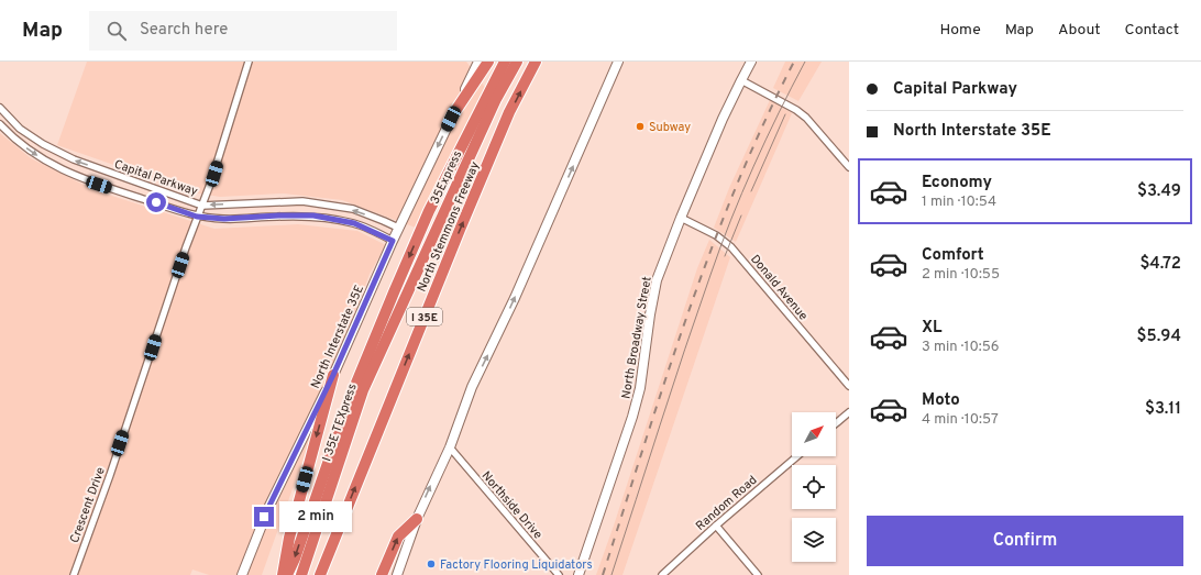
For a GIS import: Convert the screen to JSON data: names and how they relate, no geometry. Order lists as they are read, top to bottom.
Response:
{
  "streets": {
    "highway": [
      "35Express",
      "North Stemmons Freeway",
      "I 35E",
      "I 35E TEXpress"
    ],
    "main road": ["North Interstate 35E", "North Broadway Street"],
    "street": [
      "Capital Parkway",
      "Donald Avenue",
      "Random Road",
      "Crescent Drive",
      "Northside Drive"
    ]
  },
  "crossings": [
    ["Capital Parkway", "North Interstate 35E"],
    ["Capital Parkway", "Crescent Drive"],
    ["35Express", "I 35E TEXpress"],
    ["Donald Avenue", "North Broadway Street"]
  ],
  "places": ["Subway", "Factory Flooring Liquidators"],
  "north": "top right",
  "page": {
    "header": "Map",
    "search": "Search here",
    "nav": [
      "Home",
      "Map",
      "About",
      "Contact"
    ],
    "banner": ["Capital Parkway", "North Interstate 35E"],
    "list": [
      {
        "name": "Economy",
        "note": "1 min · 10:54",
        "value": "$3.49"
      },
      {
        "name": "Comfort",
        "note": "2 min · 10:55",
        "value": "$4.72"
      },
      {
        "name": "XL",
        "note": "3 min · 10:56",
        "value": "$5.94"
      },
      {
        "name": "Moto",
        "note": "4 min · 10:57",
        "value": "$3.11"
      }
    ],
    "bubble": "2 min",
    "buttons": "Confirm"
  }
}
